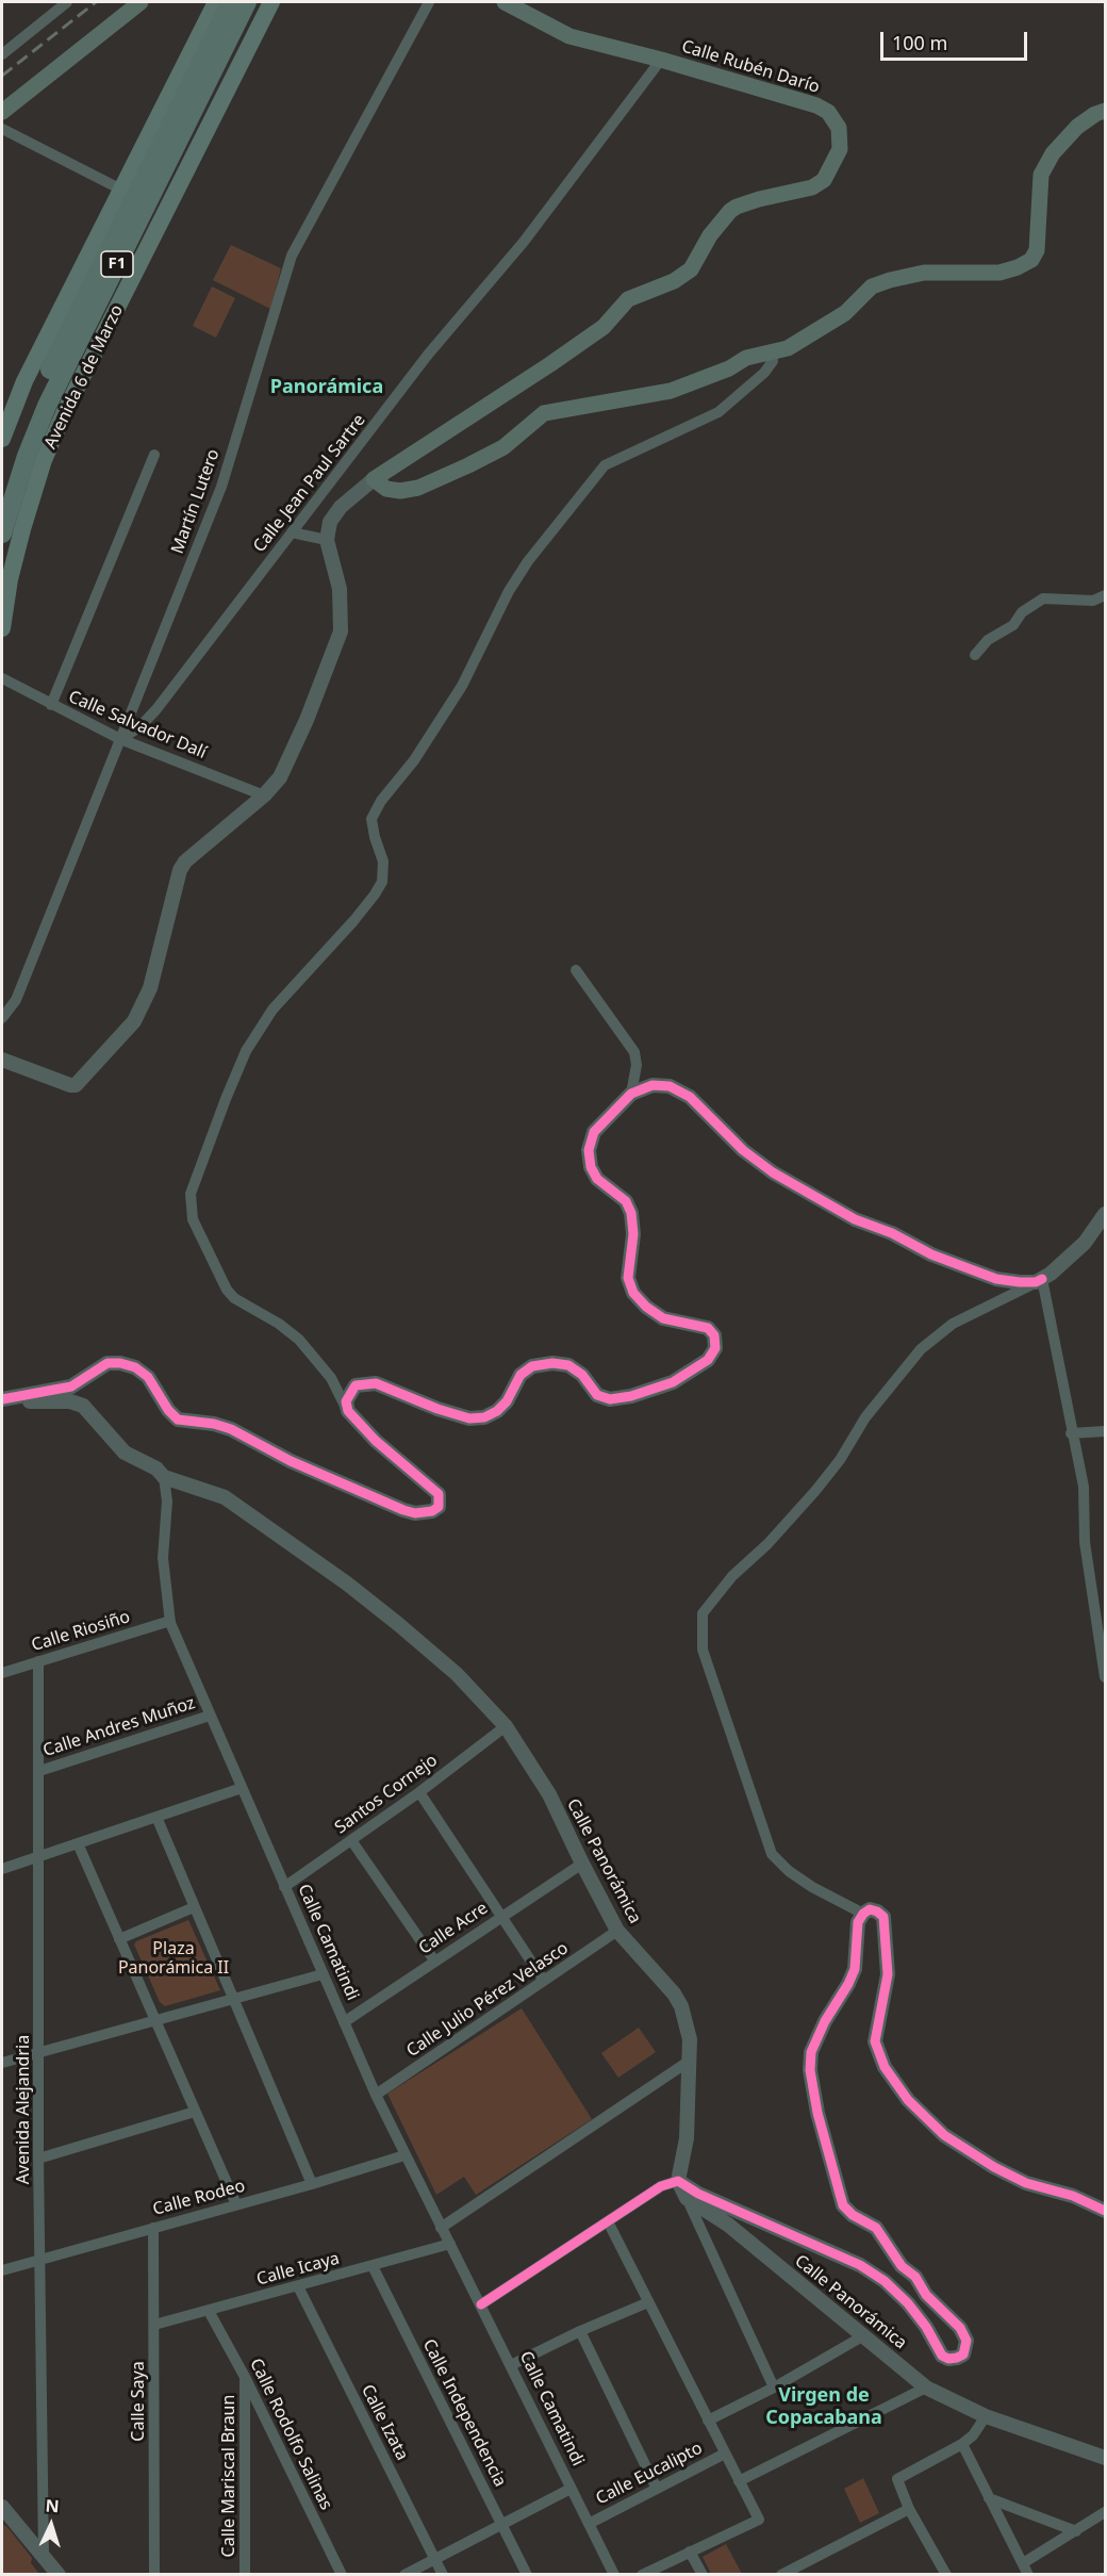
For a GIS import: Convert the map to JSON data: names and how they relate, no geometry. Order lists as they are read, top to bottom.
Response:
{
  "streets": {
    "highway": ["F1", "Avenida 6 de Marzo"],
    "main road": ["Calle Rubén Darío"],
    "street": [
      "Calle Jean Paul Sartre",
      "Martín Lutero",
      "Calle Salvador Dalí",
      "Calle Riosiño",
      "Calle Andres Muñoz",
      "Santos Cornejo",
      "Calle Panorámica",
      "Calle Acre",
      "Calle Camatindi",
      "Calle Julio Pérez Velasco",
      "Avenida Alejandria",
      "Calle Rodeo",
      "Calle Icaya",
      "Calle Saya",
      "Calle Independencia",
      "Calle Izata",
      "Calle Rodolfo Salinas",
      "Calle Eucalipto",
      "Calle Mariscal Braun"
    ]
  },
  "crossings": [
    ["Calle Rubén Darío", "Calle Jean Paul Sartre"],
    ["Calle Jean Paul Sartre", "Martín Lutero"],
    ["Calle Jean Paul Sartre", "Calle Salvador Dalí"],
    ["Martín Lutero", "Calle Salvador Dalí"],
    ["Calle Riosiño", "Calle Camatindi"],
    ["Calle Riosiño", "Avenida Alejandria"],
    ["Calle Andres Muñoz", "Calle Camatindi"],
    ["Calle Andres Muñoz", "Avenida Alejandria"],
    ["Santos Cornejo", "Calle Panorámica"],
    ["Santos Cornejo", "Calle Camatindi"],
    ["Calle Panorámica", "Calle Acre"],
    ["Calle Panorámica", "Calle Camatindi"],
    ["Calle Panorámica", "Calle Julio Pérez Velasco"],
    ["Calle Acre", "Calle Camatindi"],
    ["Calle Camatindi", "Calle Julio Pérez Velasco"],
    ["Calle Camatindi", "Calle Rodeo"],
    ["Calle Camatindi", "Calle Icaya"],
    ["Calle Camatindi", "Calle Eucalipto"],
    ["Avenida Alejandria", "Calle Rodeo"],
    ["Calle Rodeo", "Calle Saya"],
    ["Calle Icaya", "Calle Saya"],
    ["Calle Icaya", "Calle Independencia"],
    ["Calle Icaya", "Calle Izata"],
    ["Calle Icaya", "Calle Rodolfo Salinas"],
    ["Calle Rodolfo Salinas", "Calle Mariscal Braun"]
  ],
  "districts": ["Panorámica", "Virgen de Copacabana"],
  "parks": ["Plaza Panorámica II"],
  "scale_bar": "100 m",
  "north": "top"
}
